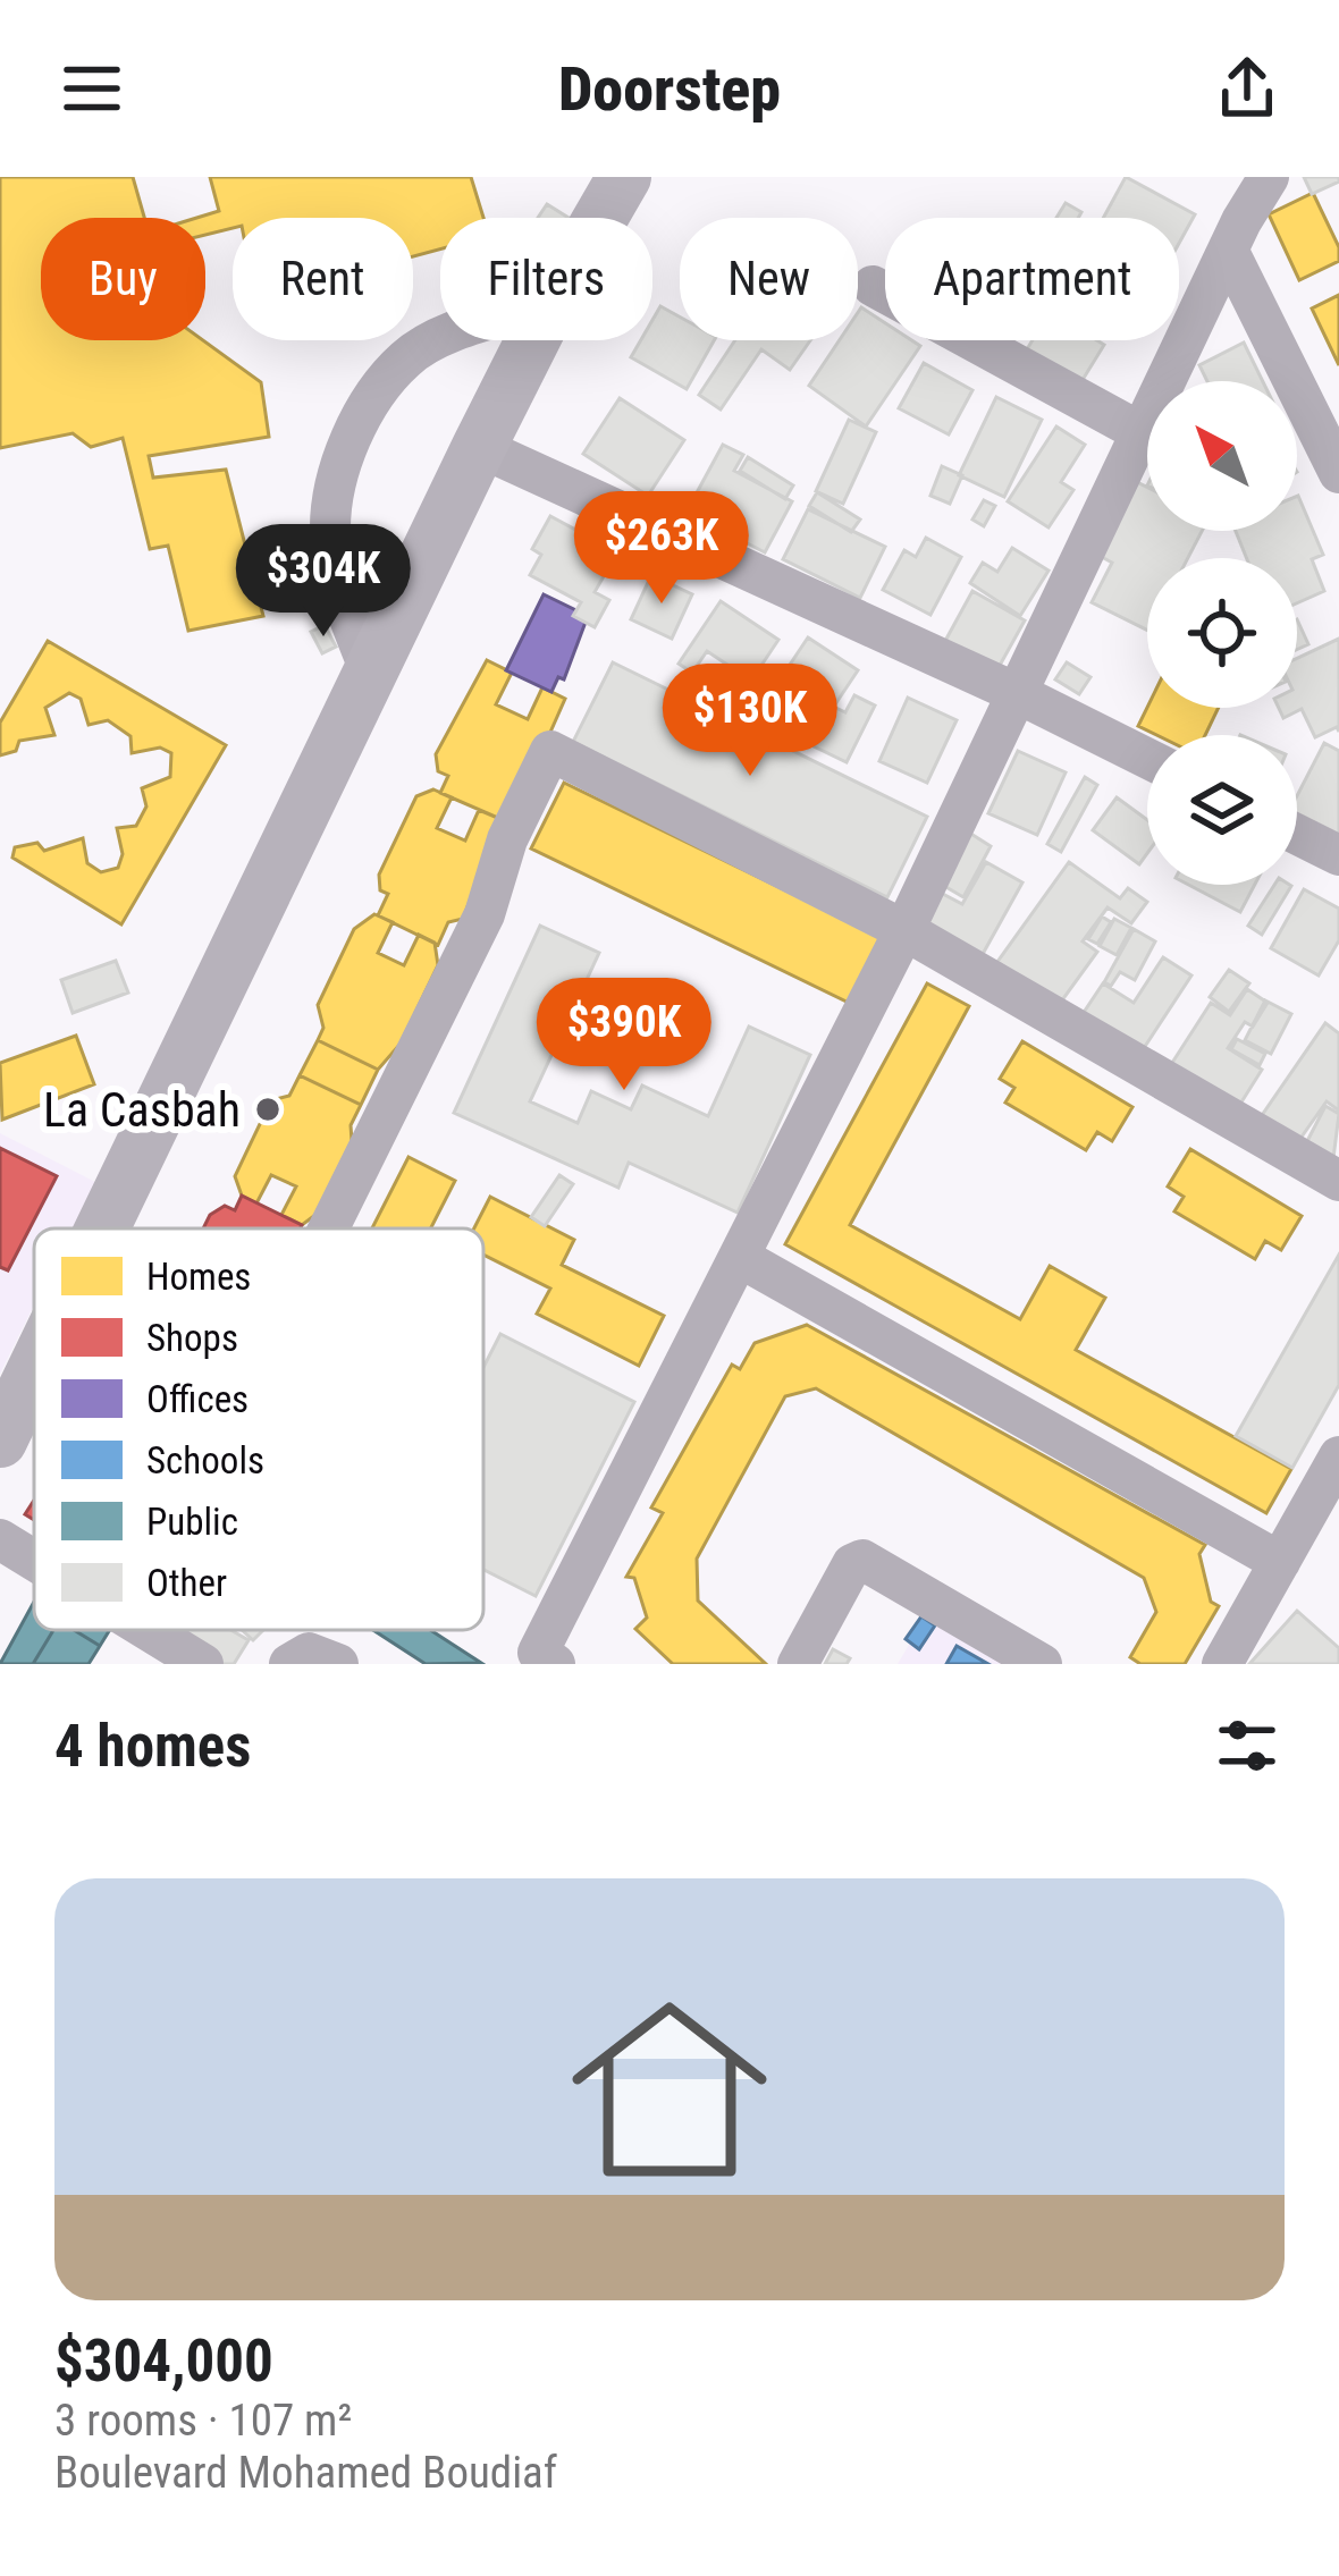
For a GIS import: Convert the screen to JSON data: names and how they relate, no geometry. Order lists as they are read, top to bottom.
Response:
{
  "places": ["La Casbah"],
  "legend": [
    "Homes",
    "Shops",
    "Offices",
    "Schools",
    "Public",
    "Other"
  ],
  "north": "top left",
  "page": {
    "header": "Doorstep",
    "chip": [
      "Buy",
      "Rent",
      "Filters",
      "New",
      "Apartment"
    ],
    "price": [
      "$263K",
      "$304K",
      "$130K",
      "$390K"
    ],
    "heading": "4 homes",
    "list": [
      {
        "name": "$304,000",
        "note": "3 rooms · 107 m² · Boulevard Mohamed Boudiaf"
      }
    ]
  }
}
